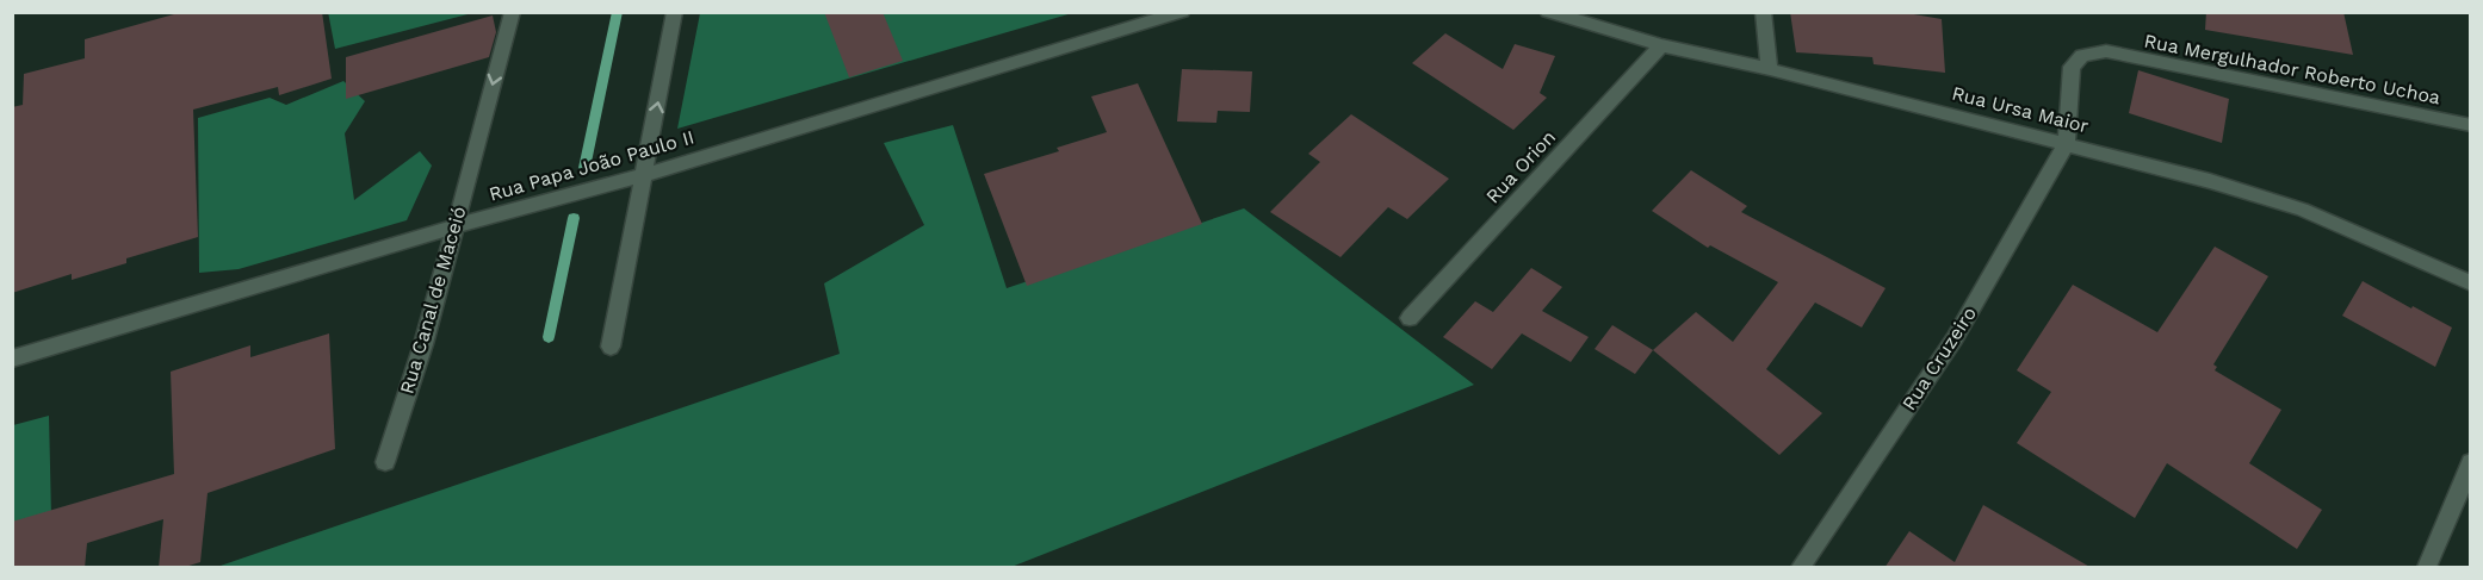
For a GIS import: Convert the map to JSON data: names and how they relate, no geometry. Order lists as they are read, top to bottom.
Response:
{
  "streets": {
    "street": [
      "Rua Mergulhador Roberto Uchoa",
      "Rua Ursa Maior",
      "Rua Papa João Paulo II",
      "Rua Orion",
      "Rua Canal de Maceió",
      "Rua Cruzeiro"
    ]
  },
  "crossings": [
    ["Rua Mergulhador Roberto Uchoa", "Rua Ursa Maior"],
    ["Rua Mergulhador Roberto Uchoa", "Rua Cruzeiro"],
    ["Rua Ursa Maior", "Rua Orion"],
    ["Rua Ursa Maior", "Rua Cruzeiro"],
    ["Rua Papa João Paulo II", "Rua Canal de Maceió"]
  ],
  "one_way": ["Rua Canal de Maceió"]
}
